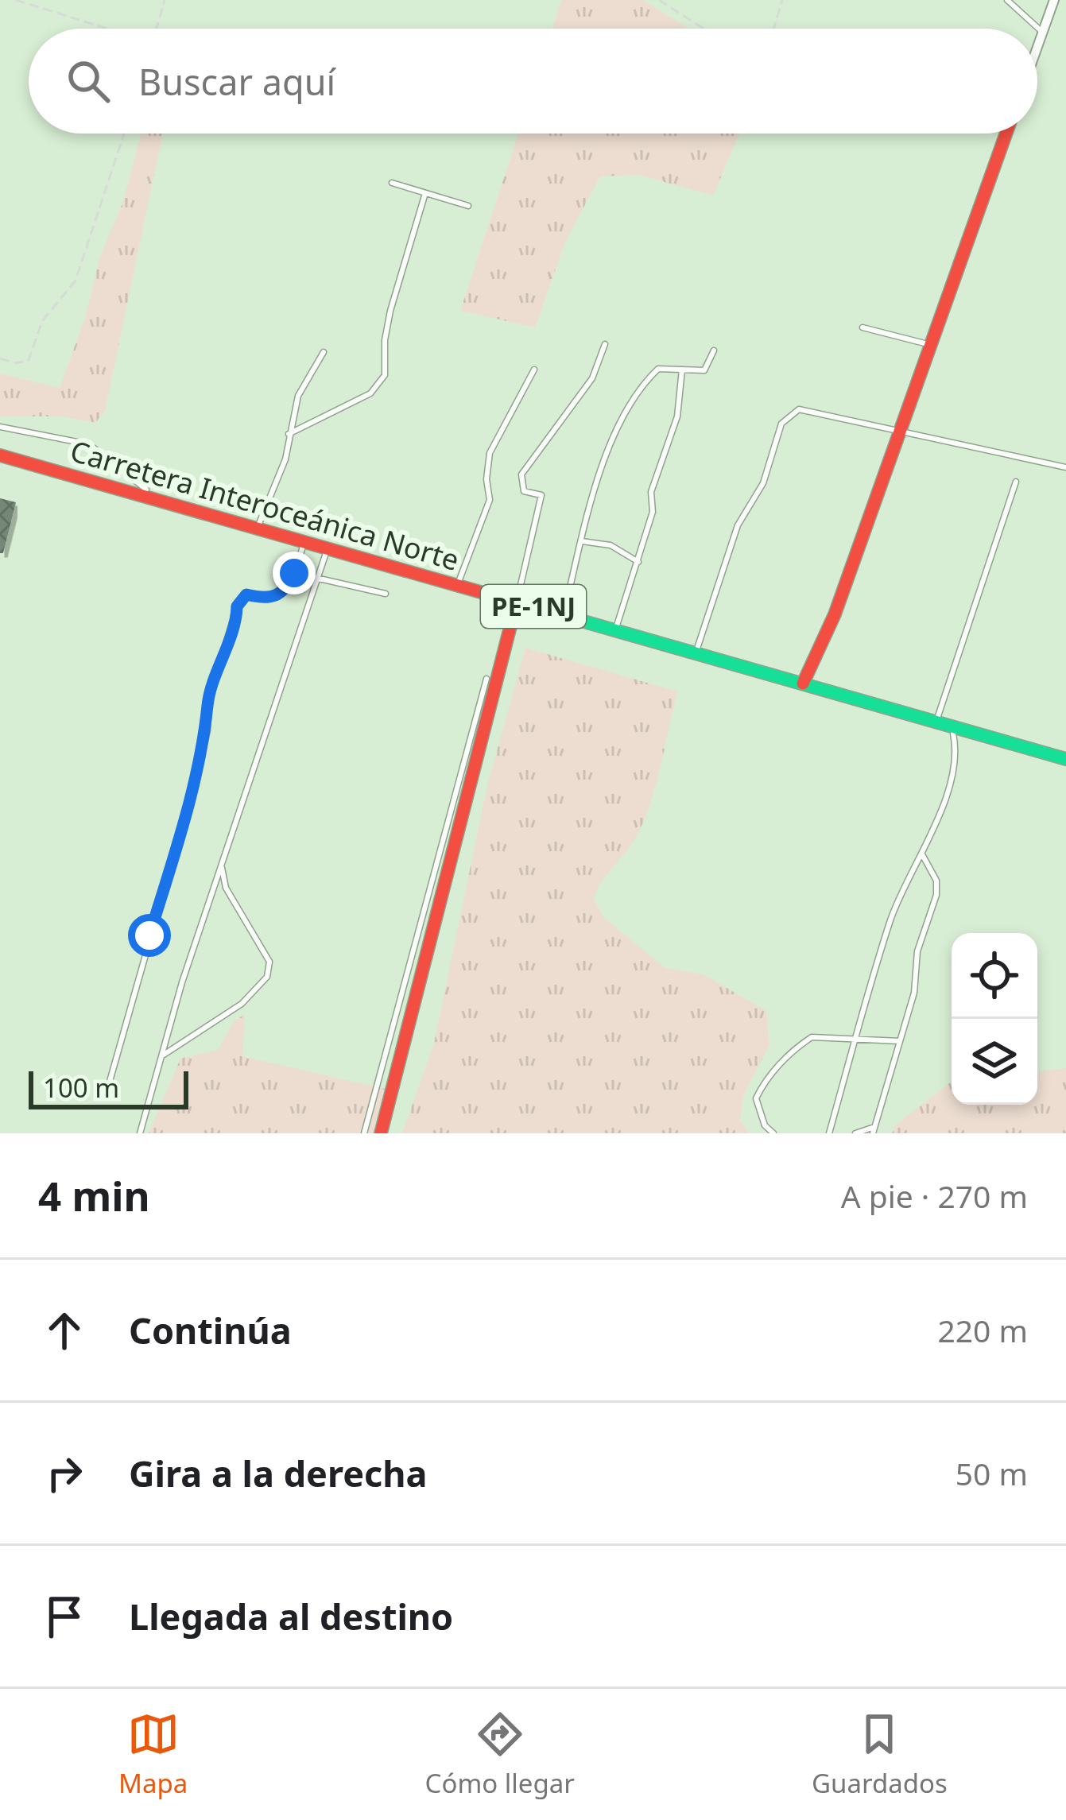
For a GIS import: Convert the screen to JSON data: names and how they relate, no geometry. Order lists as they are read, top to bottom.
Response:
{
  "streets": {
    "main road": ["Carretera Interoceánica Norte", "PE-1NJ"]
  },
  "scale_bar": "100 m",
  "page": {
    "search": "Buscar aquí",
    "scale": "100 m",
    "heading": ["4 min", "A pie · 270 m"],
    "list": [
      ["Continúa", "220 m"],
      ["Gira a la derecha", "50 m"],
      "Llegada al destino"
    ],
    "nav": ["Mapa", "Cómo llegar", "Guardados"]
  }
}
